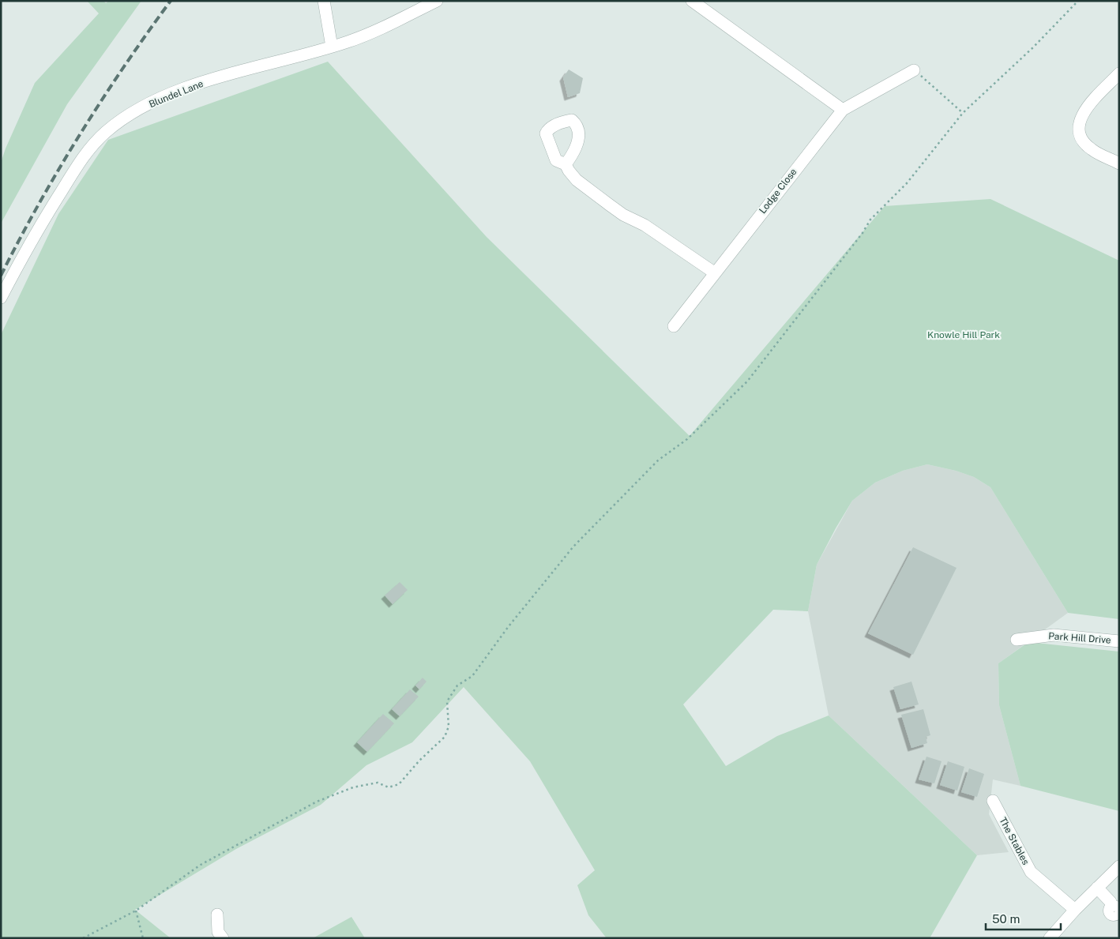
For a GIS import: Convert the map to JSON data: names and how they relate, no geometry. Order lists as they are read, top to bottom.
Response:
{
  "streets": {
    "street": [
      "Blundel Lane",
      "Lodge Close",
      "Park Hill Drive",
      "The Stables"
    ]
  },
  "parks": ["Knowle Hill Park"],
  "scale_bar": "50 m"
}
